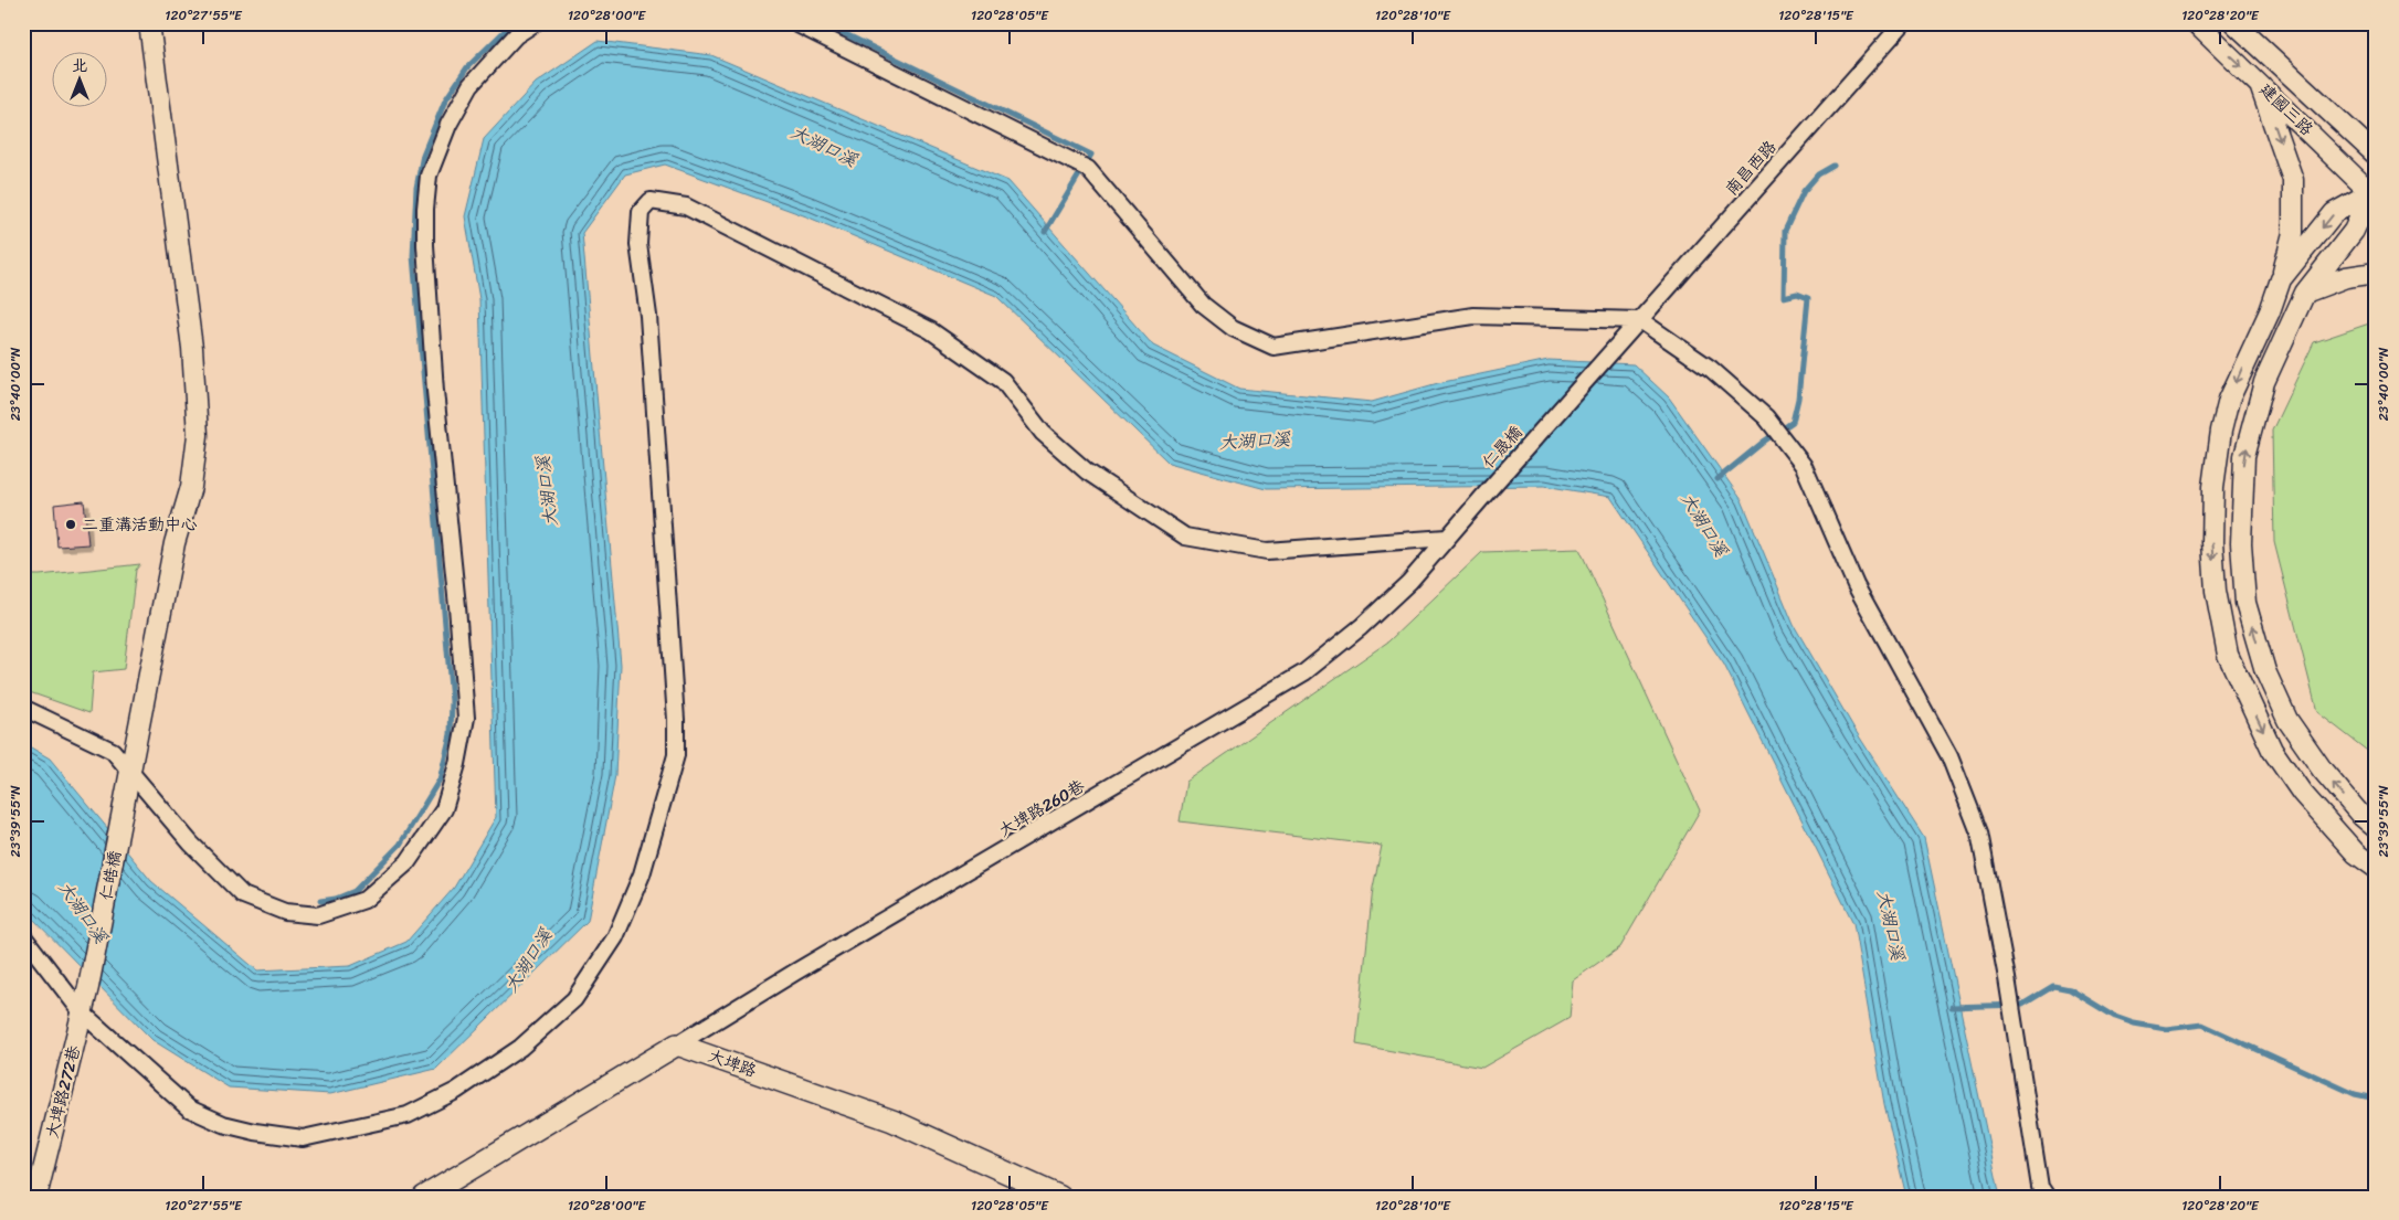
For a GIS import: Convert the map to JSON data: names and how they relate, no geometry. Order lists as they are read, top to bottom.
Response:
{
  "streets": {
    "main road": ["大埤路"],
    "street": [
      "建國三路",
      "南昌西路",
      "仁晟橋",
      "大埤路260巷",
      "仁皓橋",
      "大埤路272巷"
    ]
  },
  "crossings": [
    ["南昌西路", "仁晟橋"],
    ["仁晟橋", "大埤路260巷"],
    ["大埤路260巷", "大埤路"],
    ["仁皓橋", "大埤路272巷"]
  ],
  "water": ["大湖口溪"],
  "places": ["二重溝活動中心"],
  "north": "top",
  "coordinates": [
    "120°27'55\"E",
    "120°28'00\"E",
    "120°28'05\"E",
    "120°28'10\"E",
    "120°28'15\"E",
    "120°28'20\"E",
    "23°40'00\"N",
    "23°39'55\"N"
  ]
}
